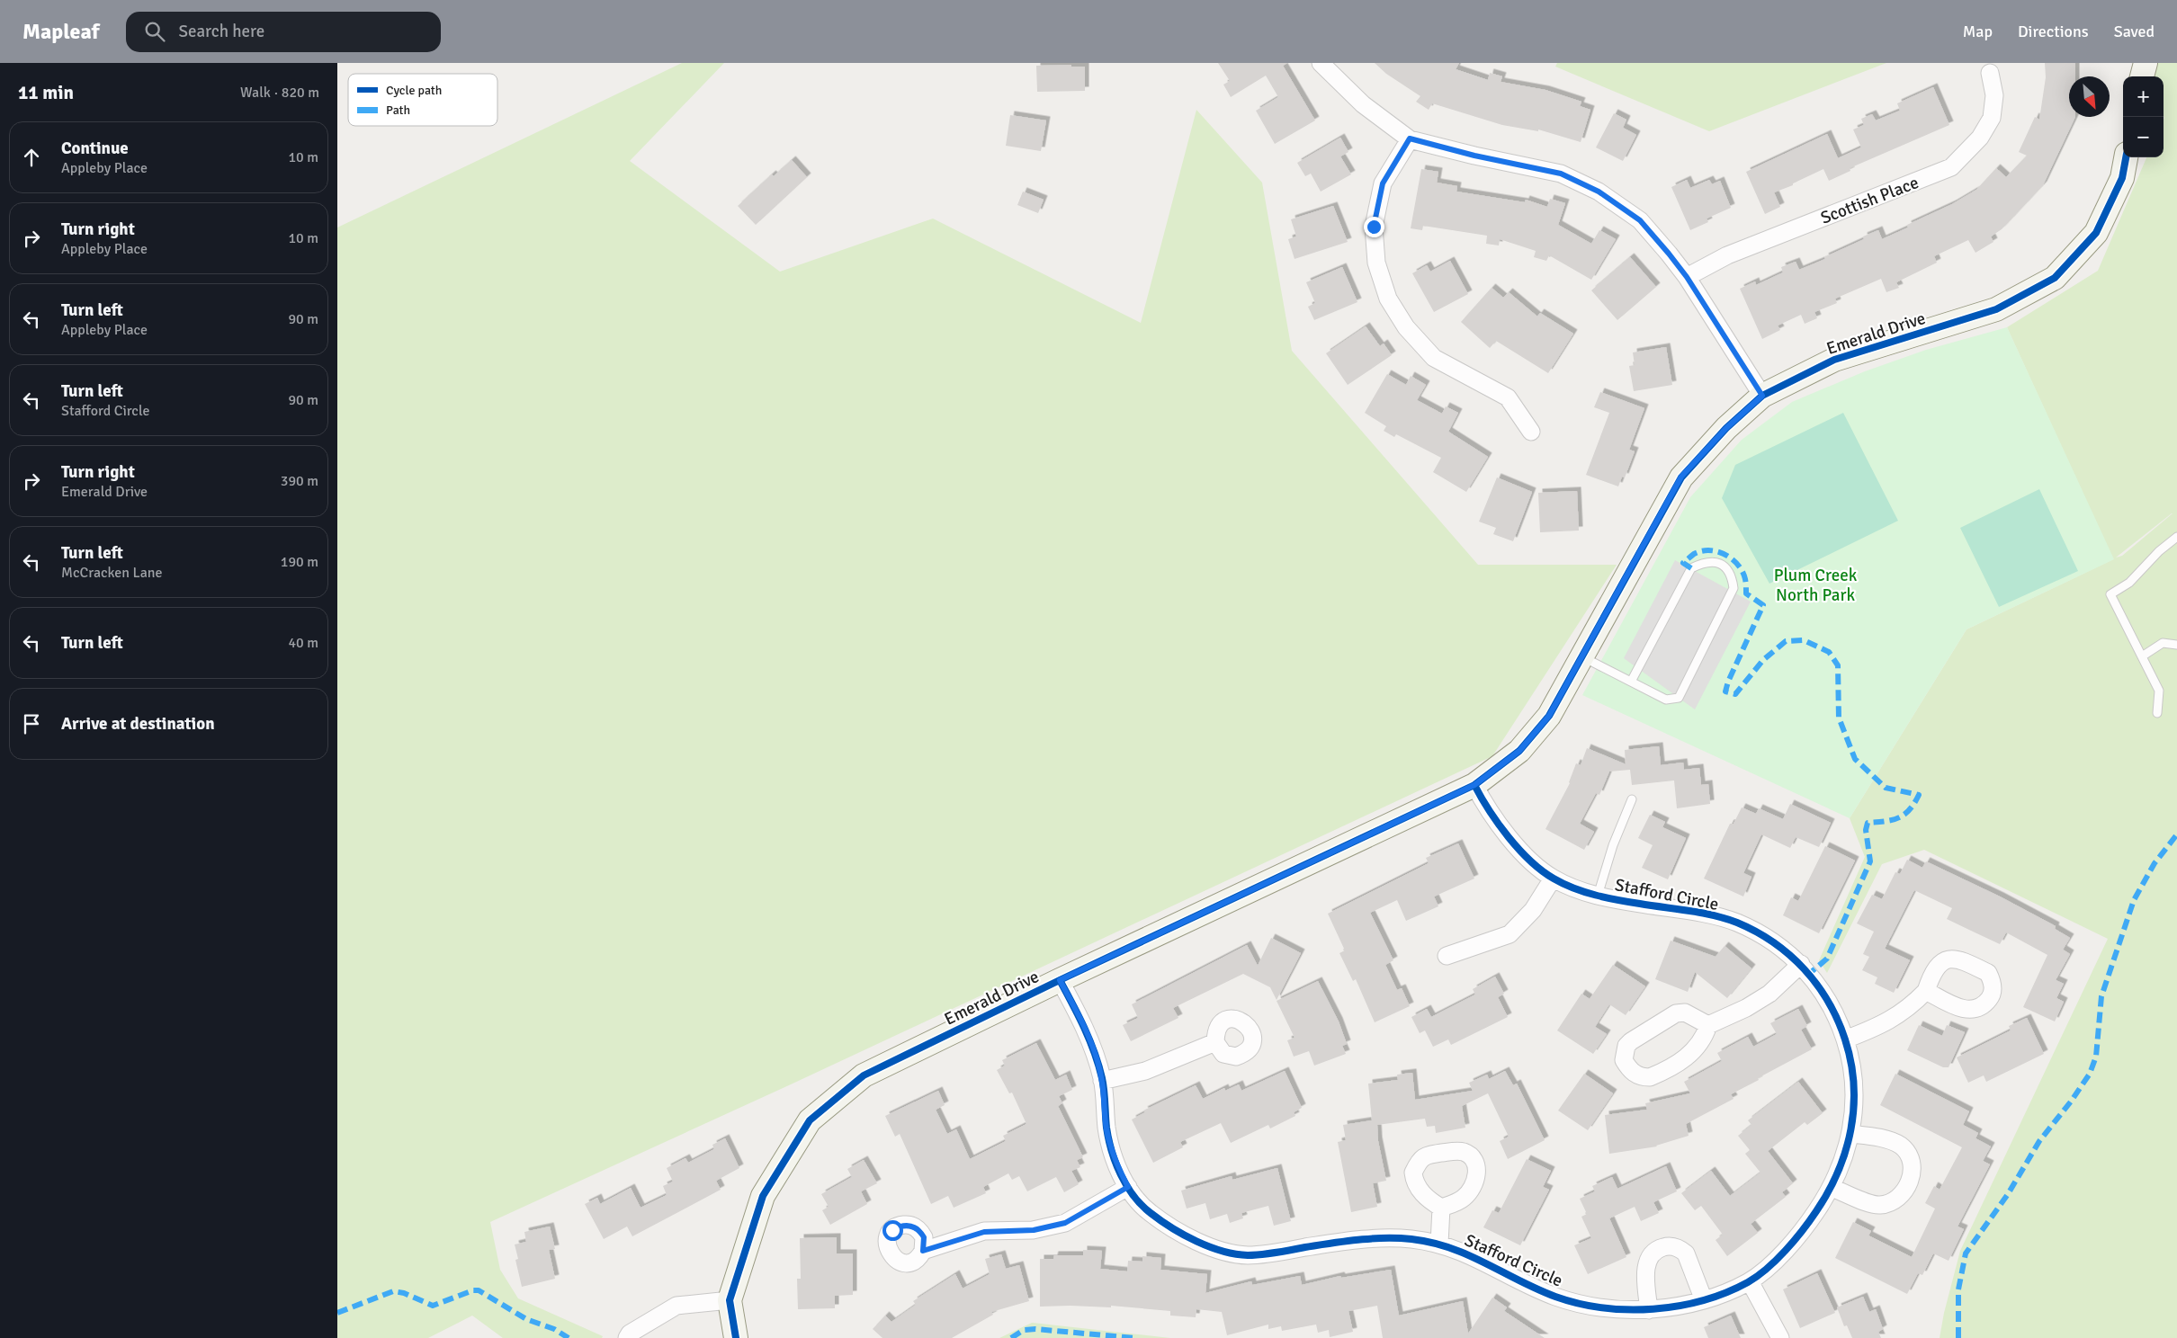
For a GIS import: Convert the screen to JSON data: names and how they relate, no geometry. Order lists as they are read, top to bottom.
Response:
{
  "streets": {
    "street": ["Scottish Place", "Emerald Drive", "Stafford Circle"]
  },
  "crossings": [
    ["Emerald Drive", "Stafford Circle"]
  ],
  "parks": ["Plum Creek North Park"],
  "legend": ["Cycle path", "Path"],
  "north": "bottom right",
  "page": {
    "header": "Mapleaf",
    "search": "Search here",
    "nav": ["Map", "Directions", "Saved"],
    "heading": ["11 min", "Walk · 820 m"],
    "map_buttons": ["+", "−"],
    "list": [
      ["Continue", "Appleby Place", "10 m"],
      ["Turn right", "Appleby Place", "10 m"],
      ["Turn left", "Appleby Place", "90 m"],
      ["Turn left", "Stafford Circle", "90 m"],
      ["Turn right", "Emerald Drive", "390 m"],
      ["Turn left", "McCracken Lane", "190 m"],
      ["Turn left", "40 m"],
      "Arrive at destination"
    ]
  }
}
